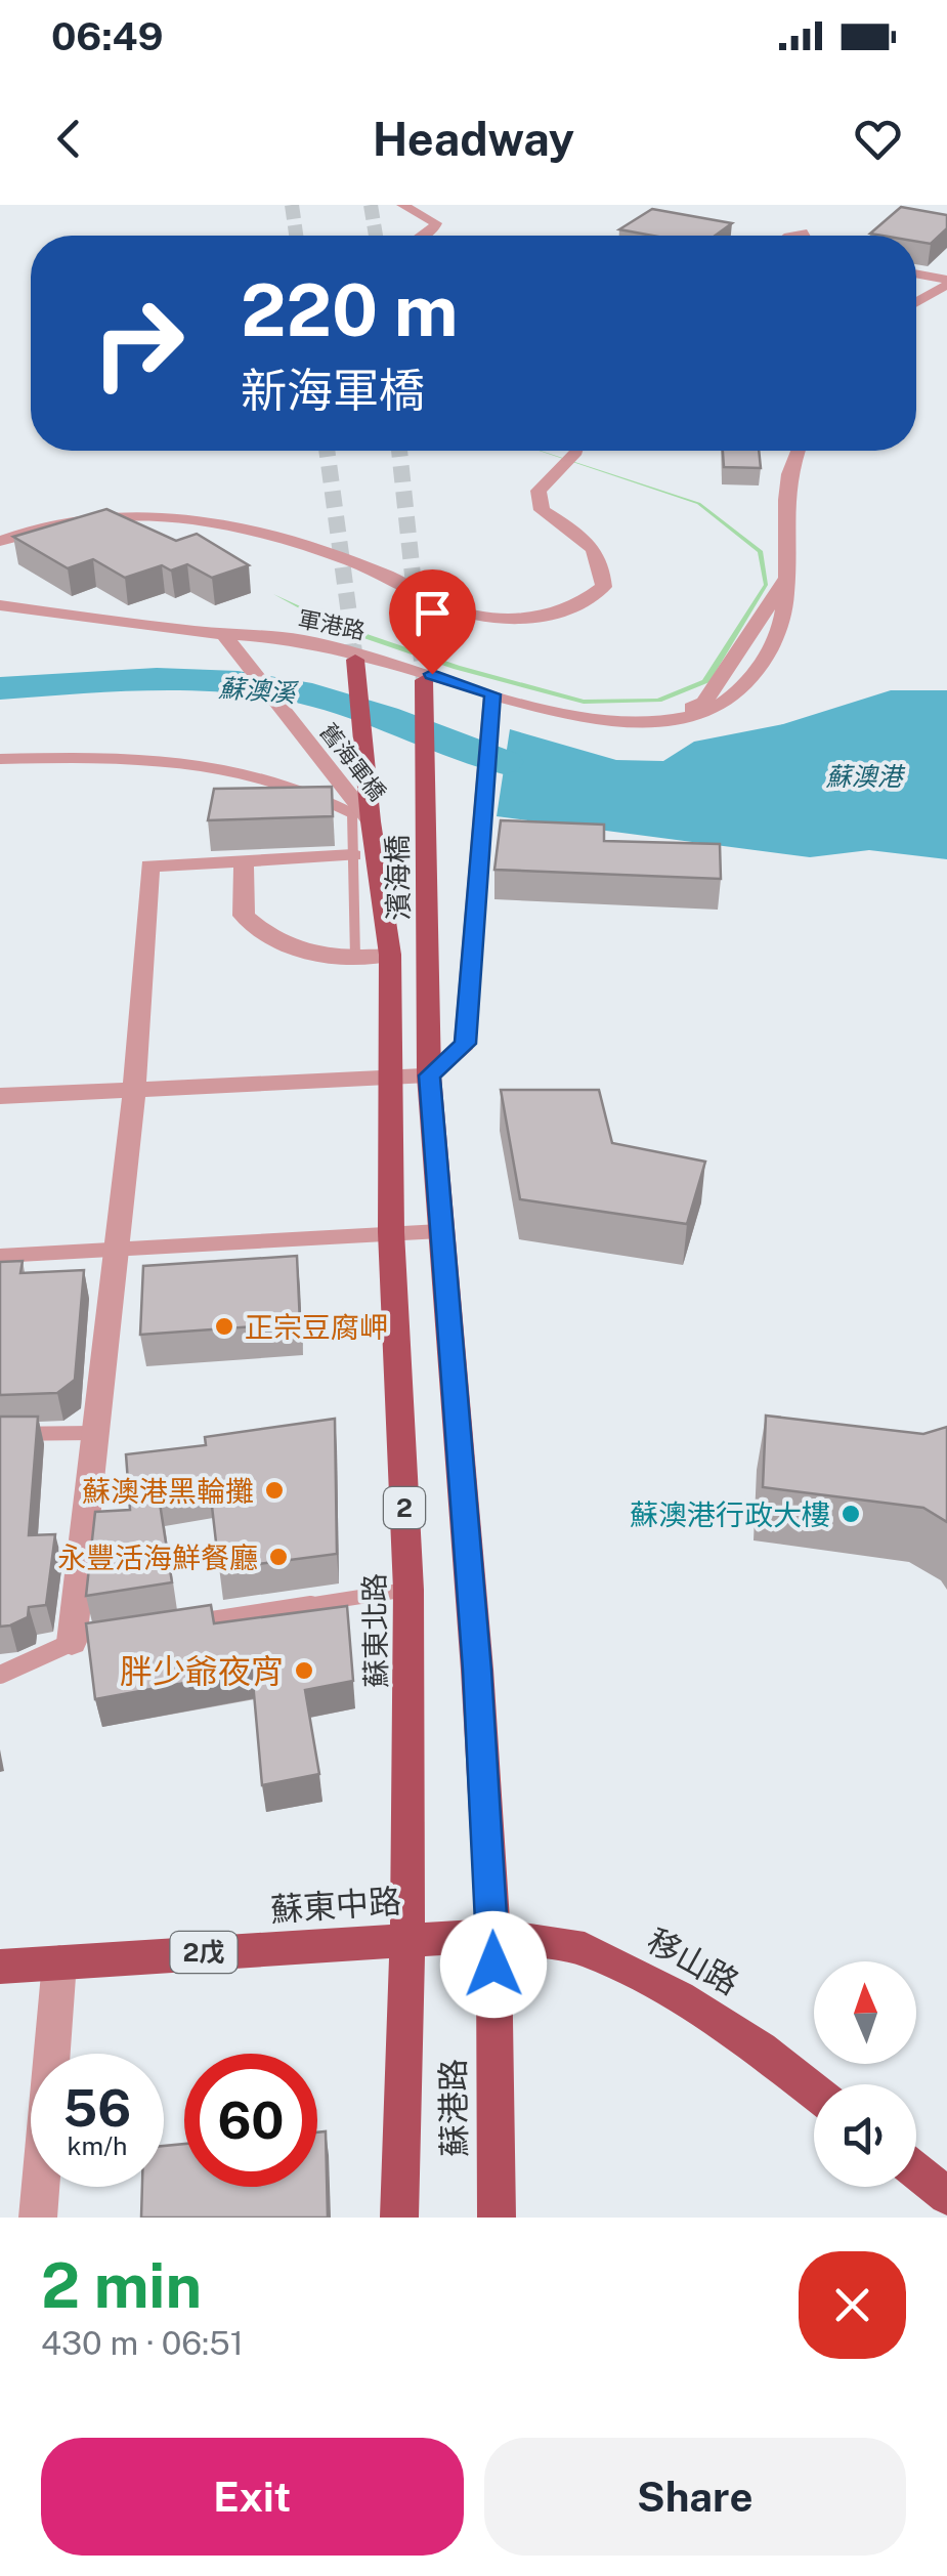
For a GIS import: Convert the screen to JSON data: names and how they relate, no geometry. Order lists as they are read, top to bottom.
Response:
{
  "streets": {
    "main road": [
      "濱海橋",
      "2",
      "蘇東北路",
      "蘇東中路",
      "2戊",
      "移山路",
      "蘇港路"
    ],
    "street": ["軍港路", "舊海軍橋"]
  },
  "crossings": [
    ["軍港路", "舊海軍橋"],
    ["舊海軍橋", "2"],
    ["濱海橋", "2"],
    ["2", "蘇東北路"],
    ["2", "蘇東中路"],
    ["2", "移山路"],
    ["2", "蘇港路"],
    ["蘇東北路", "蘇東中路"],
    ["蘇東北路", "蘇港路"],
    ["蘇東中路", "移山路"],
    ["蘇東中路", "蘇港路"],
    ["移山路", "蘇港路"]
  ],
  "water": ["蘇澳溪", "蘇澳港"],
  "places": [
    "正宗豆腐岬",
    "蘇澳港黑輪攤",
    "蘇澳港行政大樓",
    "永豐活海鮮餐廳",
    "胖少爺夜宵"
  ],
  "north": "top",
  "page": {
    "status": "06:49",
    "header": "Headway",
    "turn": ["220 m", "新海軍橋"],
    "speed": "56 km/h",
    "limit": "60",
    "heading": ["2 min", "430 m · 06:51"],
    "buttons": ["Exit", "Share"]
  }
}
